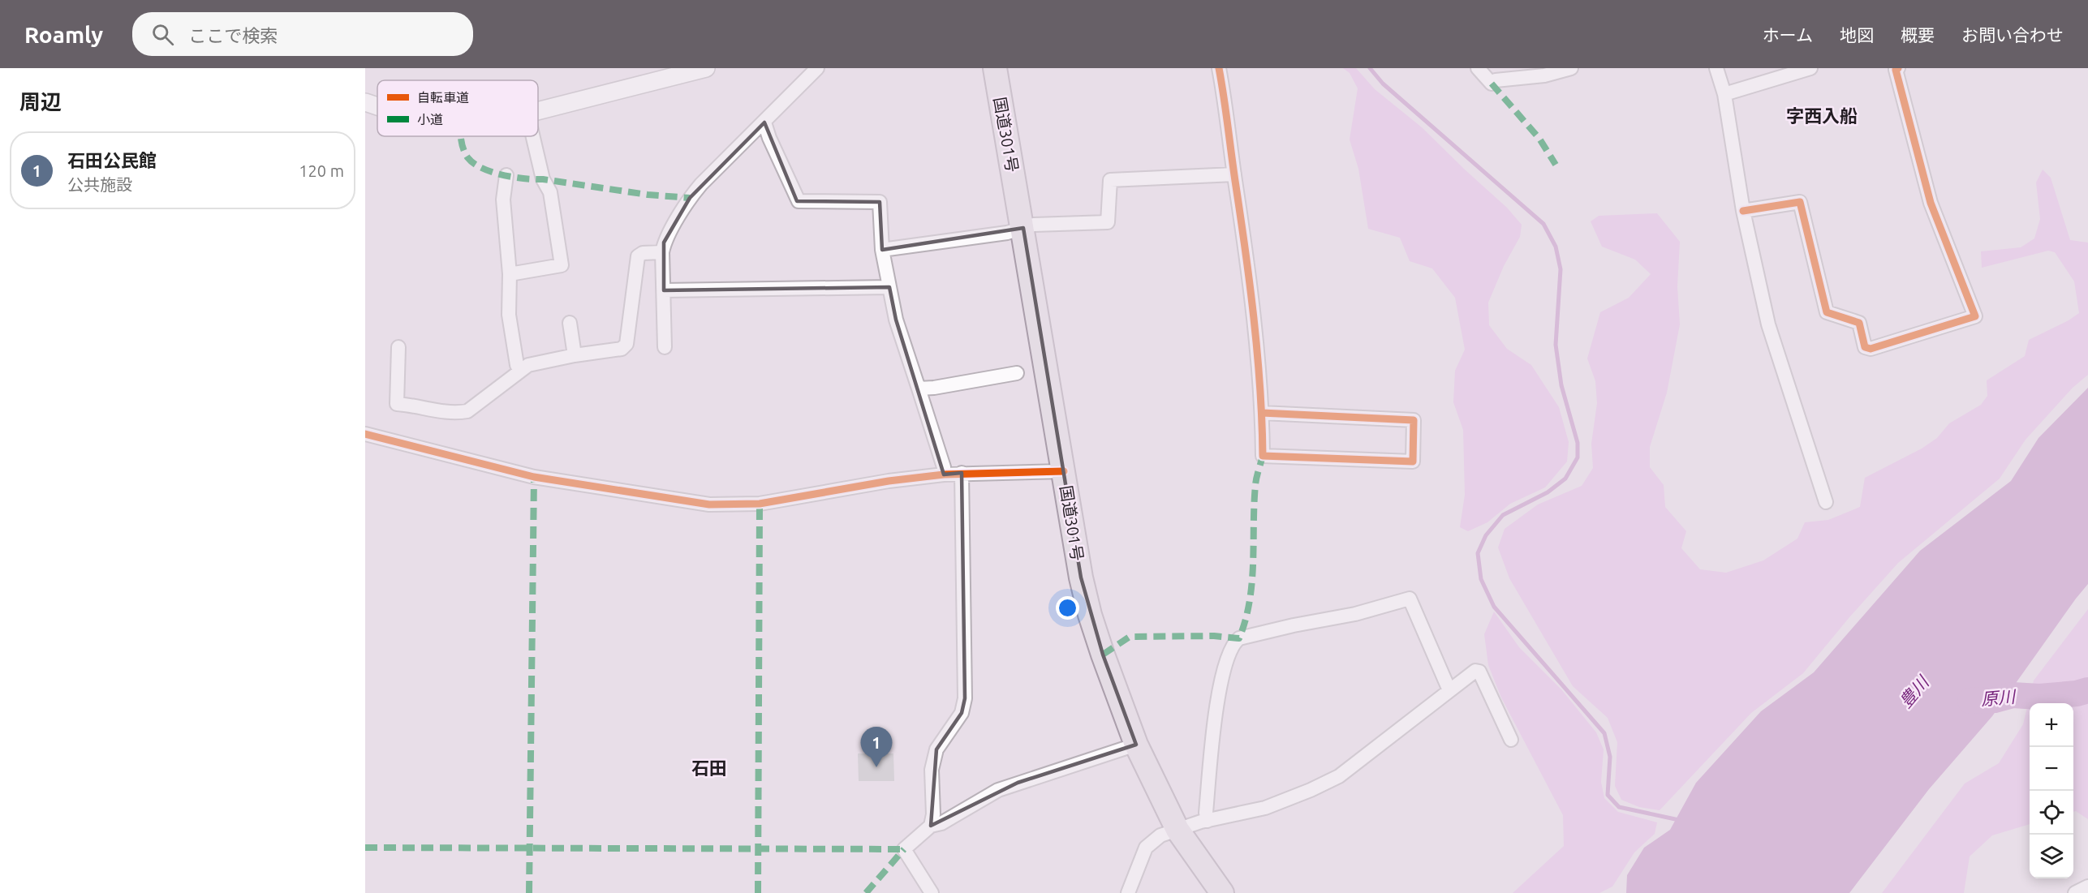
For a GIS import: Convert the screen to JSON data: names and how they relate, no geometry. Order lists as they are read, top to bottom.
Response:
{
  "streets": {
    "highway": ["国道301号"]
  },
  "districts": ["字西入船", "石田"],
  "water": ["豊川", "原川"],
  "legend": ["自転車道", "小道"],
  "page": {
    "header": "Roamly",
    "search": "ここで検索",
    "nav": [
      "ホーム",
      "地図",
      "概要",
      "お問い合わせ"
    ],
    "heading": "周辺",
    "list": [
      {
        "mark": "1",
        "name": "石田公民館",
        "note": "公共施設",
        "value": "120 m"
      }
    ],
    "map_buttons": ["+", "−"],
    "pins": "1"
  }
}
